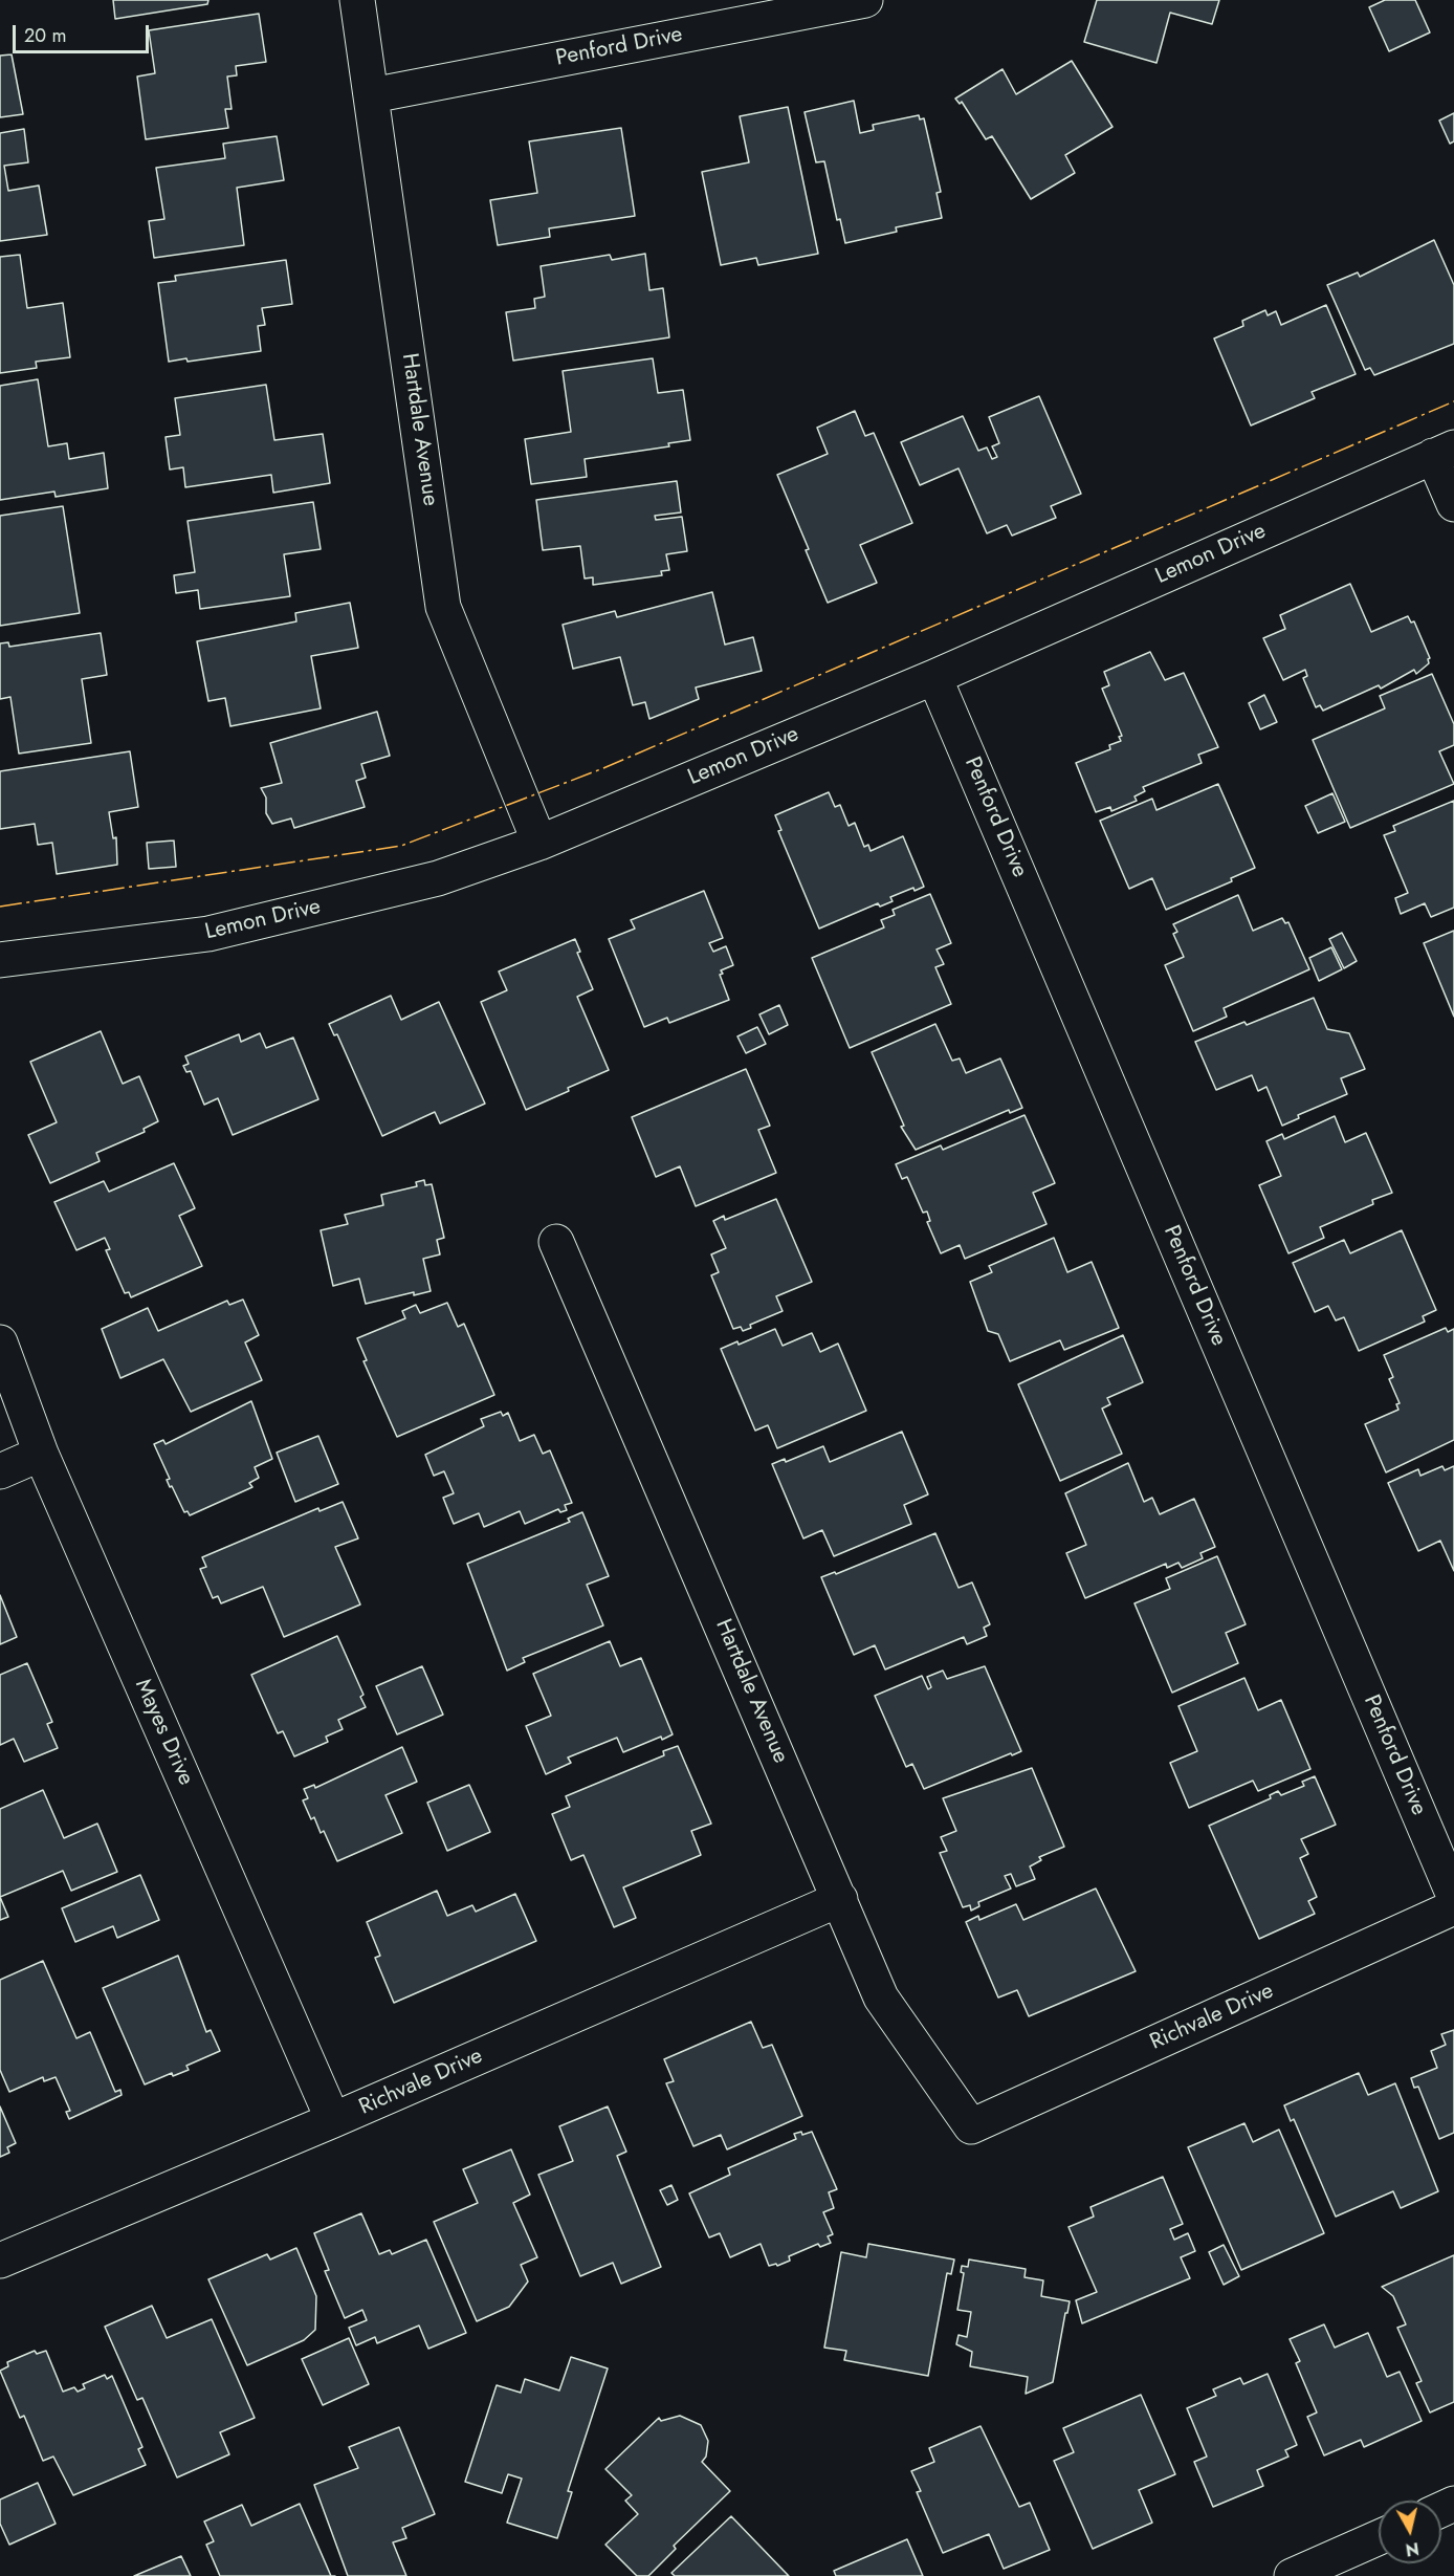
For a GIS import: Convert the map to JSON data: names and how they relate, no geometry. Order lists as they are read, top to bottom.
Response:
{
  "streets": {
    "street": [
      "Penford Drive",
      "Hartdale Avenue",
      "Lemon Drive",
      "Mayes Drive",
      "Richvale Drive"
    ]
  },
  "crossings": [
    ["Penford Drive", "Hartdale Avenue"],
    ["Penford Drive", "Lemon Drive"],
    ["Hartdale Avenue", "Lemon Drive"],
    ["Hartdale Avenue", "Richvale Drive"],
    ["Mayes Drive", "Richvale Drive"]
  ],
  "scale_bar": "20 m",
  "north": "bottom"
}
